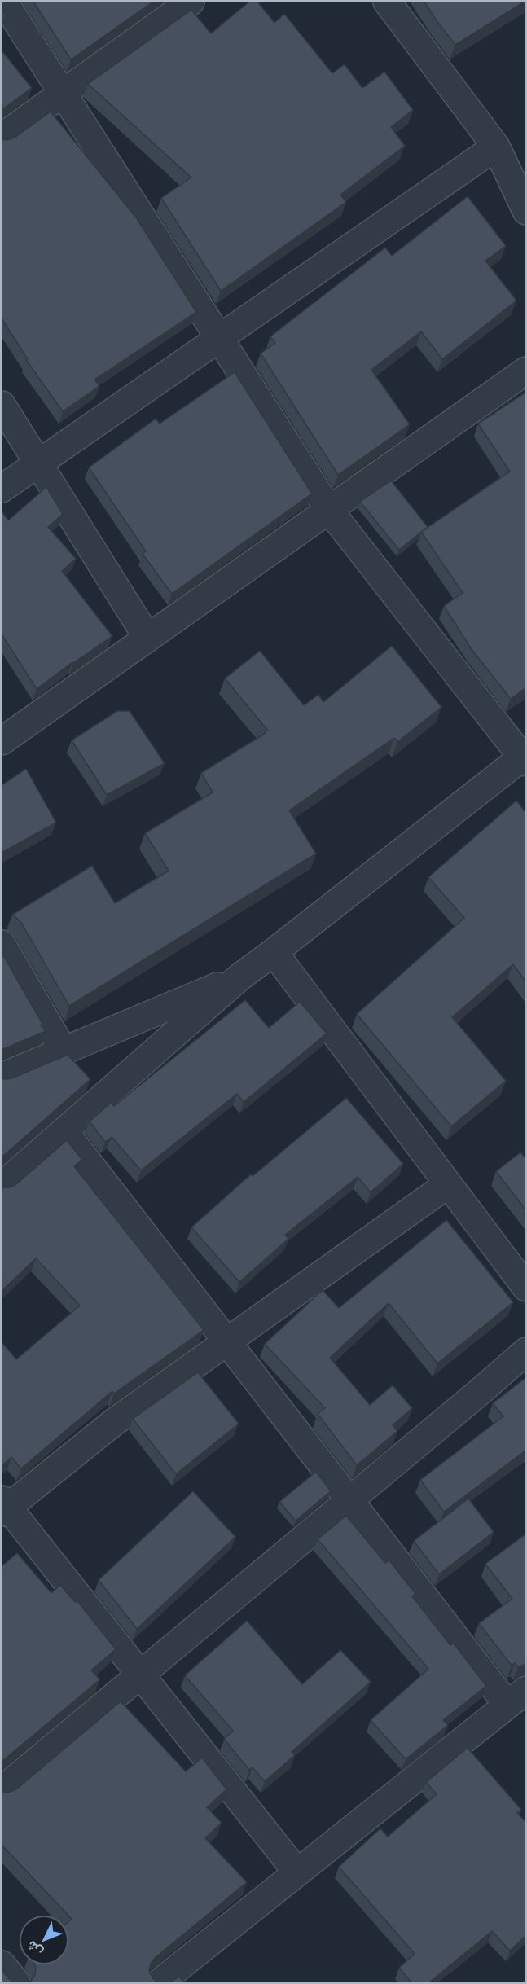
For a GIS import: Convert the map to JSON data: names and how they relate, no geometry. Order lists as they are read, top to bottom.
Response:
{
  "north": "bottom left"
}
